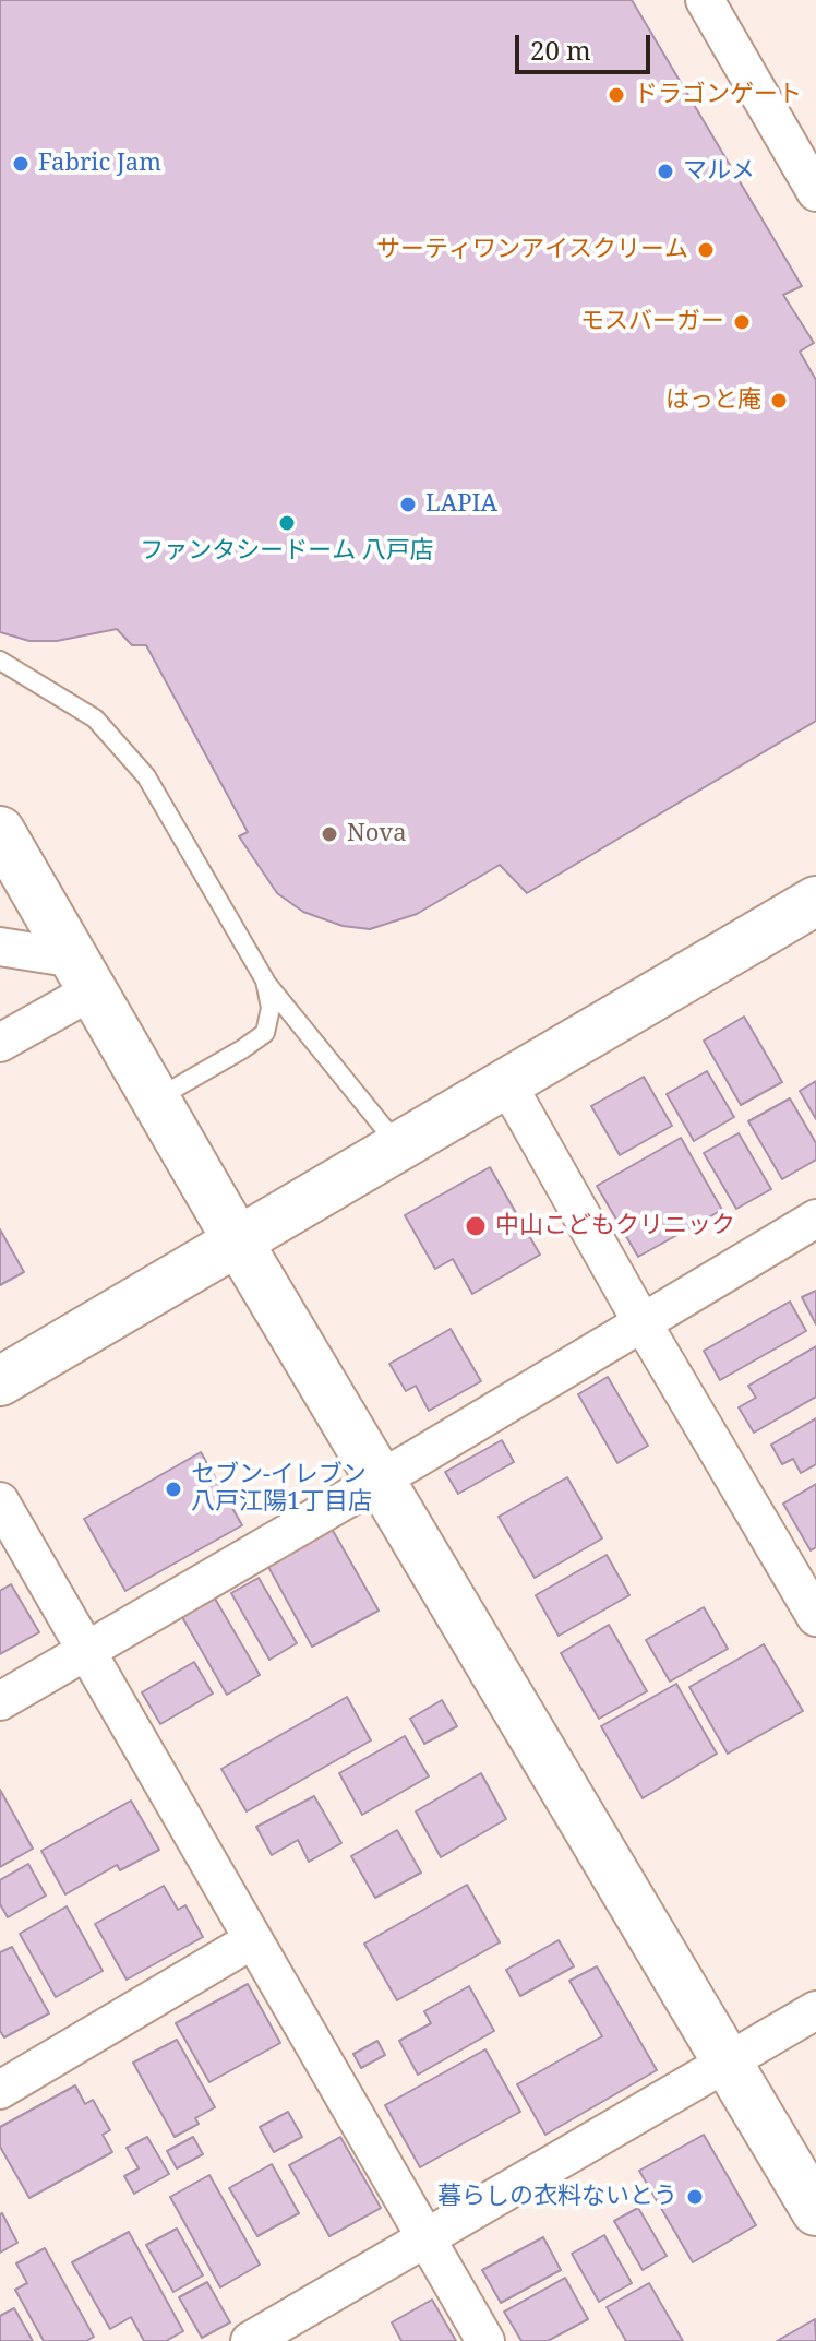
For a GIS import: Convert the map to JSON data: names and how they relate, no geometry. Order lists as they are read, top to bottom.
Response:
{
  "places": [
    "ドラゴンゲート",
    "Fabric Jam",
    "マルメ",
    "サーティワンアイスクリーム",
    "モスバーガー",
    "はっと庵",
    "LAPIA",
    "ファンタシードーム 八戸店",
    "Nova",
    "中山こどもクリニック",
    "セブン-イレブン 八戸江陽1丁目店",
    "暮らしの衣料ないとう"
  ],
  "scale_bar": "20 m"
}
